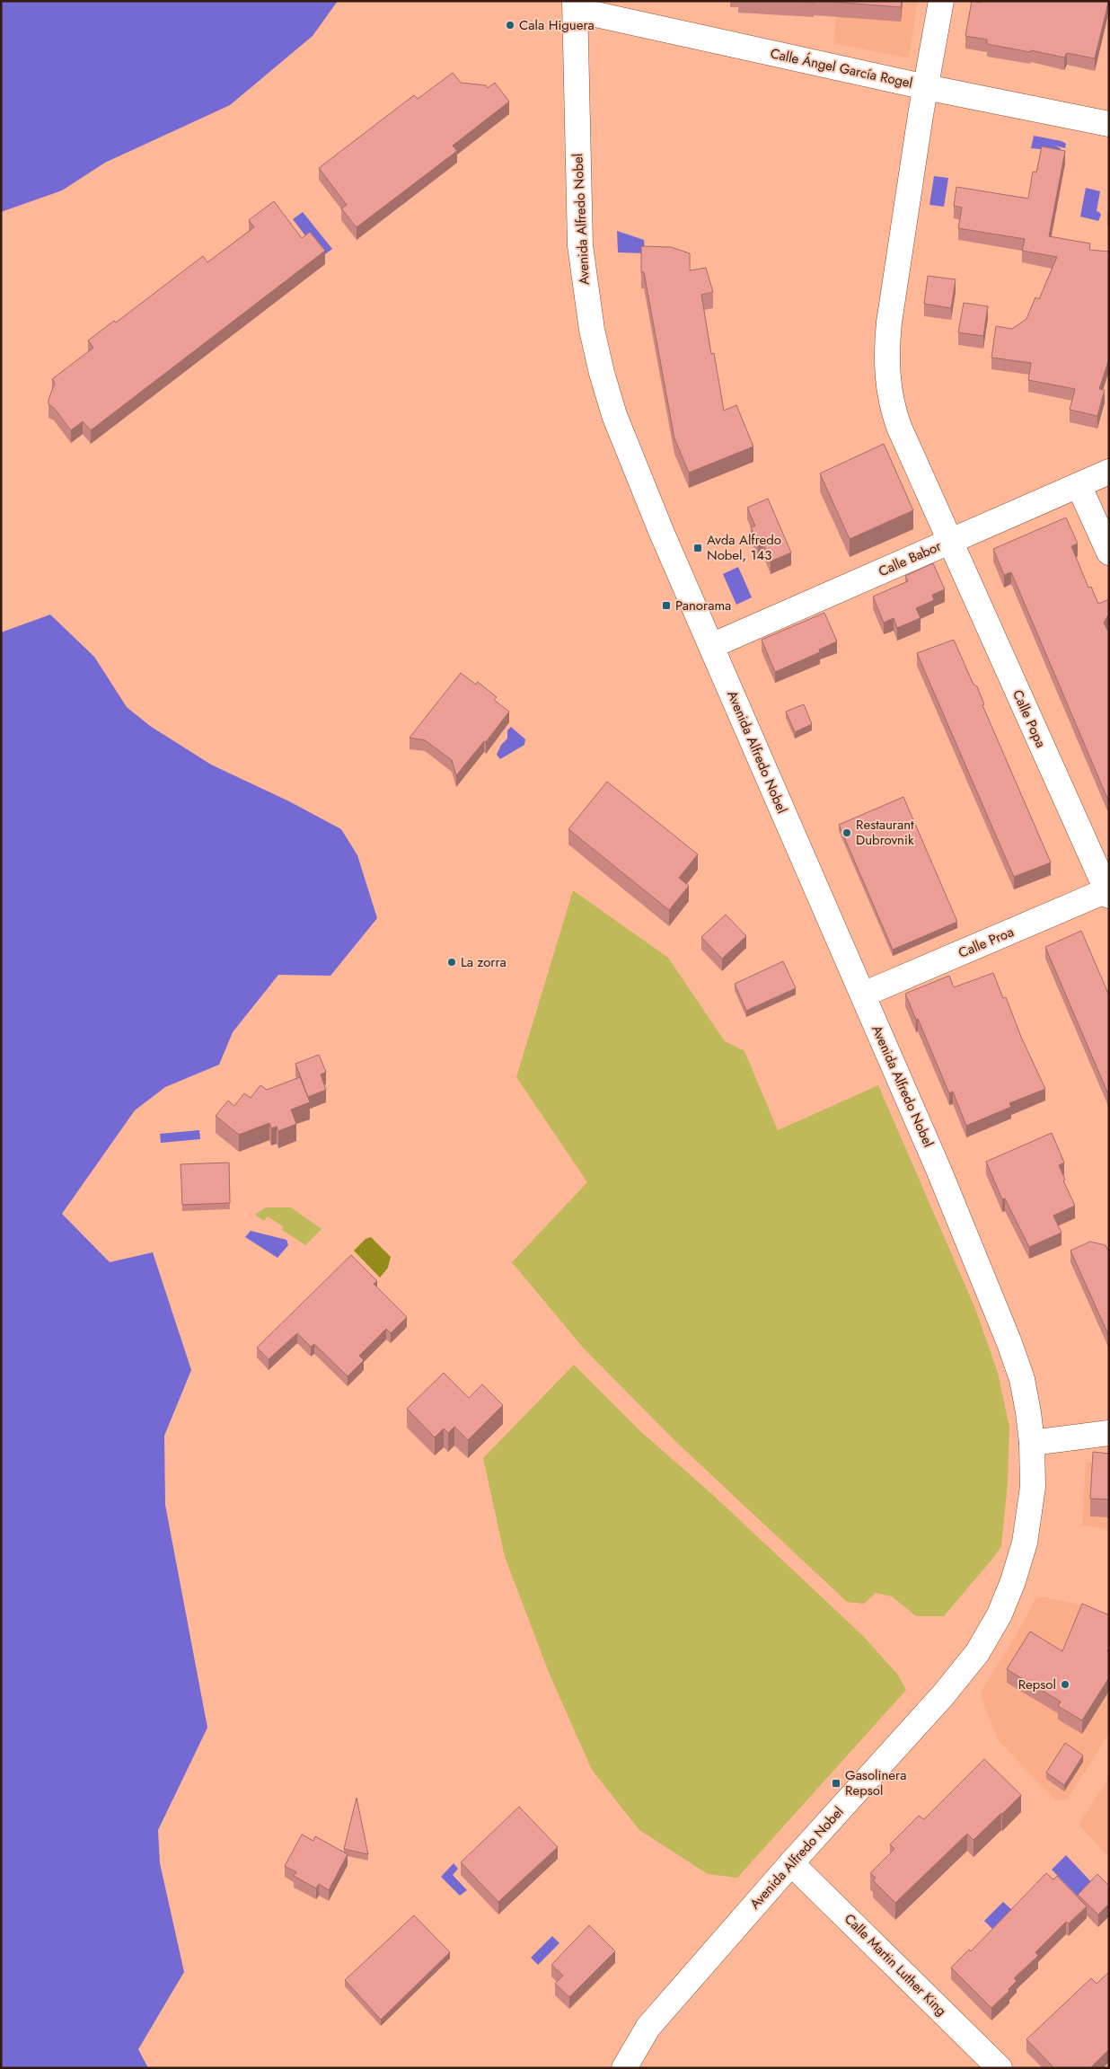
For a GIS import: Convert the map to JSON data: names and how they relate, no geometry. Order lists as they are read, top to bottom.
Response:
{
  "streets": {
    "street": [
      "Calle Ángel García Rogel",
      "Avenida Alfredo Nobel",
      "Calle Babor",
      "Calle Popa",
      "Calle Proa",
      "Calle Martin Luther King"
    ]
  },
  "crossings": [
    ["Calle Ángel García Rogel", "Avenida Alfredo Nobel"],
    ["Calle Ángel García Rogel", "Calle Popa"],
    ["Avenida Alfredo Nobel", "Calle Babor"],
    ["Avenida Alfredo Nobel", "Calle Proa"],
    ["Avenida Alfredo Nobel", "Calle Martin Luther King"],
    ["Calle Babor", "Calle Popa"],
    ["Calle Popa", "Calle Proa"]
  ],
  "places": {
    "other": [
      "Cala Higuera",
      "Restaurant Dubrovnik",
      "La zorra",
      "Repsol"
    ],
    "transit": ["Avda Alfredo Nobel, 143", "Panorama", "Gasolinera Repsol"]
  }
}
